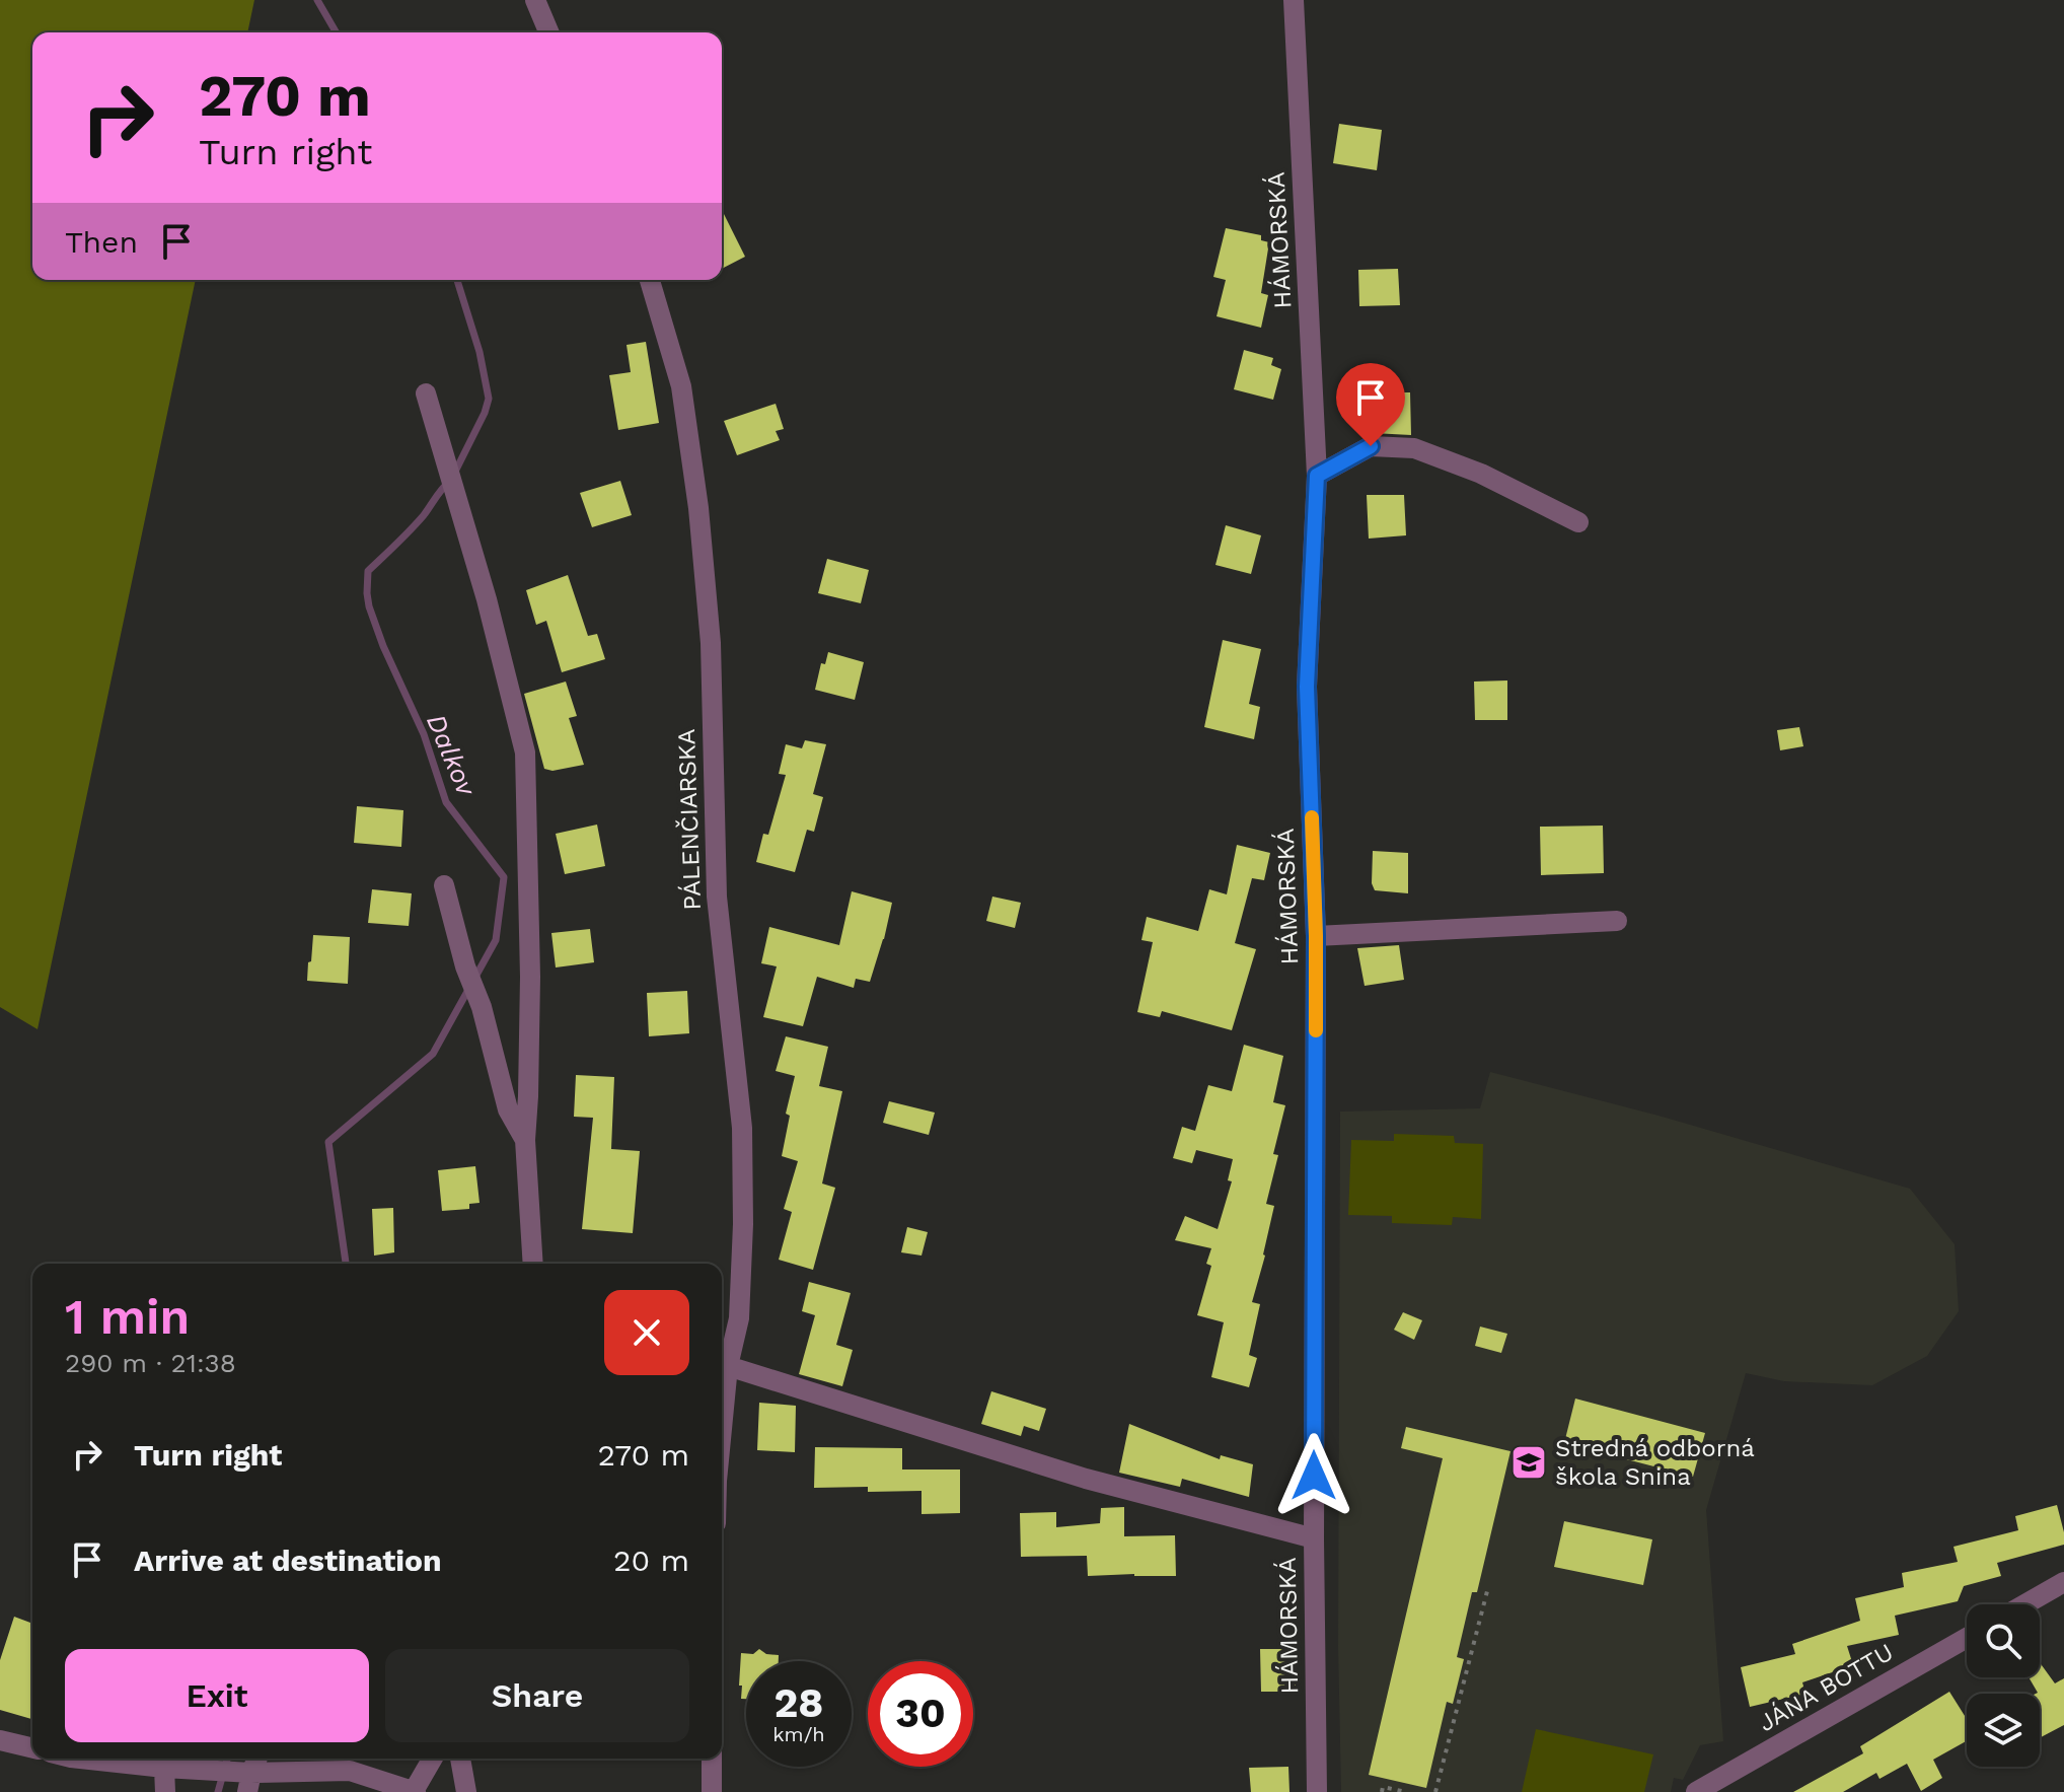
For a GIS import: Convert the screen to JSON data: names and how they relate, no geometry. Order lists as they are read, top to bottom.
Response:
{
  "streets": {
    "street": ["HÁMORSKÁ", "PÁLENČIARSKA", "JÁNA BOTTU"]
  },
  "water": ["Dalkov"],
  "places": {
    "school or university": ["Stredná odborná škola Snina"]
  },
  "page": {
    "turn": ["270 m", "Turn right"],
    "then": "Then",
    "heading": ["1 min", "290 m · 21:38"],
    "list": [
      {
        "name": "Turn right",
        "value": "270 m"
      },
      {
        "name": "Arrive at destination",
        "value": "20 m"
      }
    ],
    "buttons": ["Exit", "Share"],
    "speed": "28 km/h",
    "limit": "30"
  }
}
